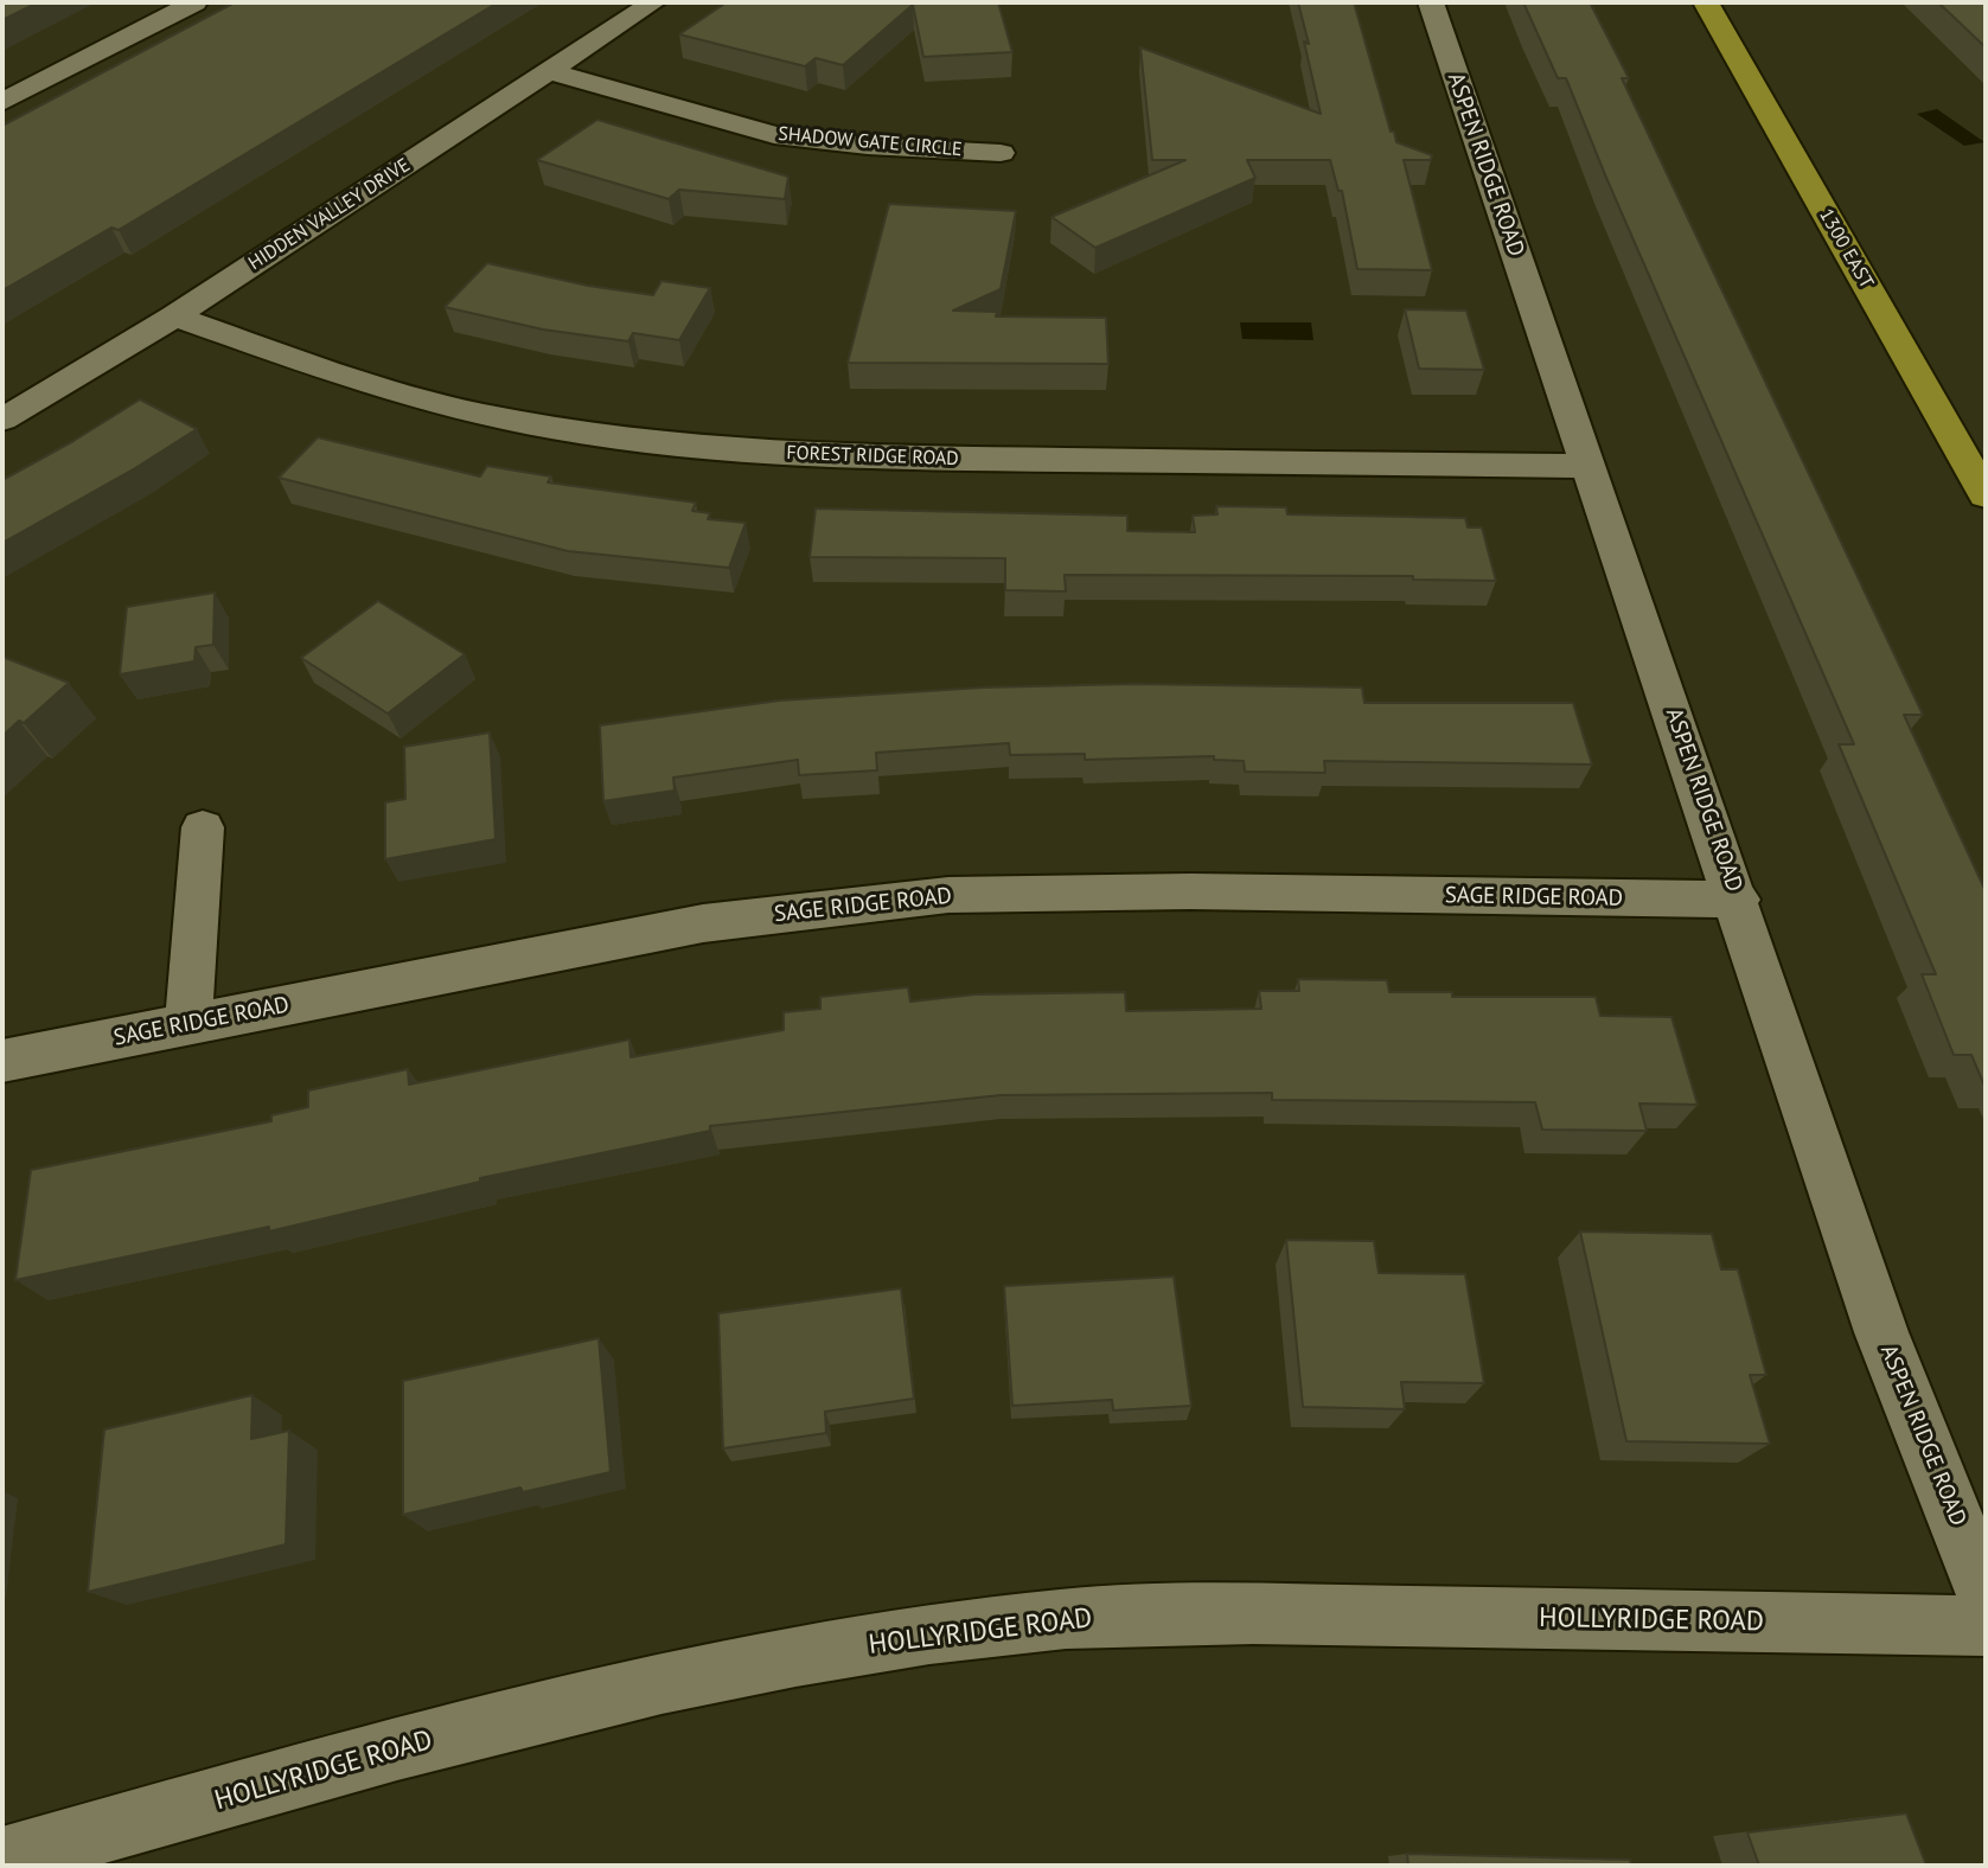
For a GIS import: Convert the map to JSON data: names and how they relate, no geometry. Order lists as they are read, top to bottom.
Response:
{
  "streets": {
    "main road": ["1300 EAST"],
    "street": [
      "SHADOW GATE CIRCLE",
      "ASPEN RIDGE ROAD",
      "HIDDEN VALLEY DRIVE",
      "FOREST RIDGE ROAD",
      "SAGE RIDGE ROAD",
      "HOLLYRIDGE ROAD"
    ]
  },
  "crossings": [
    ["SHADOW GATE CIRCLE", "HIDDEN VALLEY DRIVE"],
    ["ASPEN RIDGE ROAD", "FOREST RIDGE ROAD"],
    ["ASPEN RIDGE ROAD", "SAGE RIDGE ROAD"],
    ["HIDDEN VALLEY DRIVE", "FOREST RIDGE ROAD"]
  ]
}
